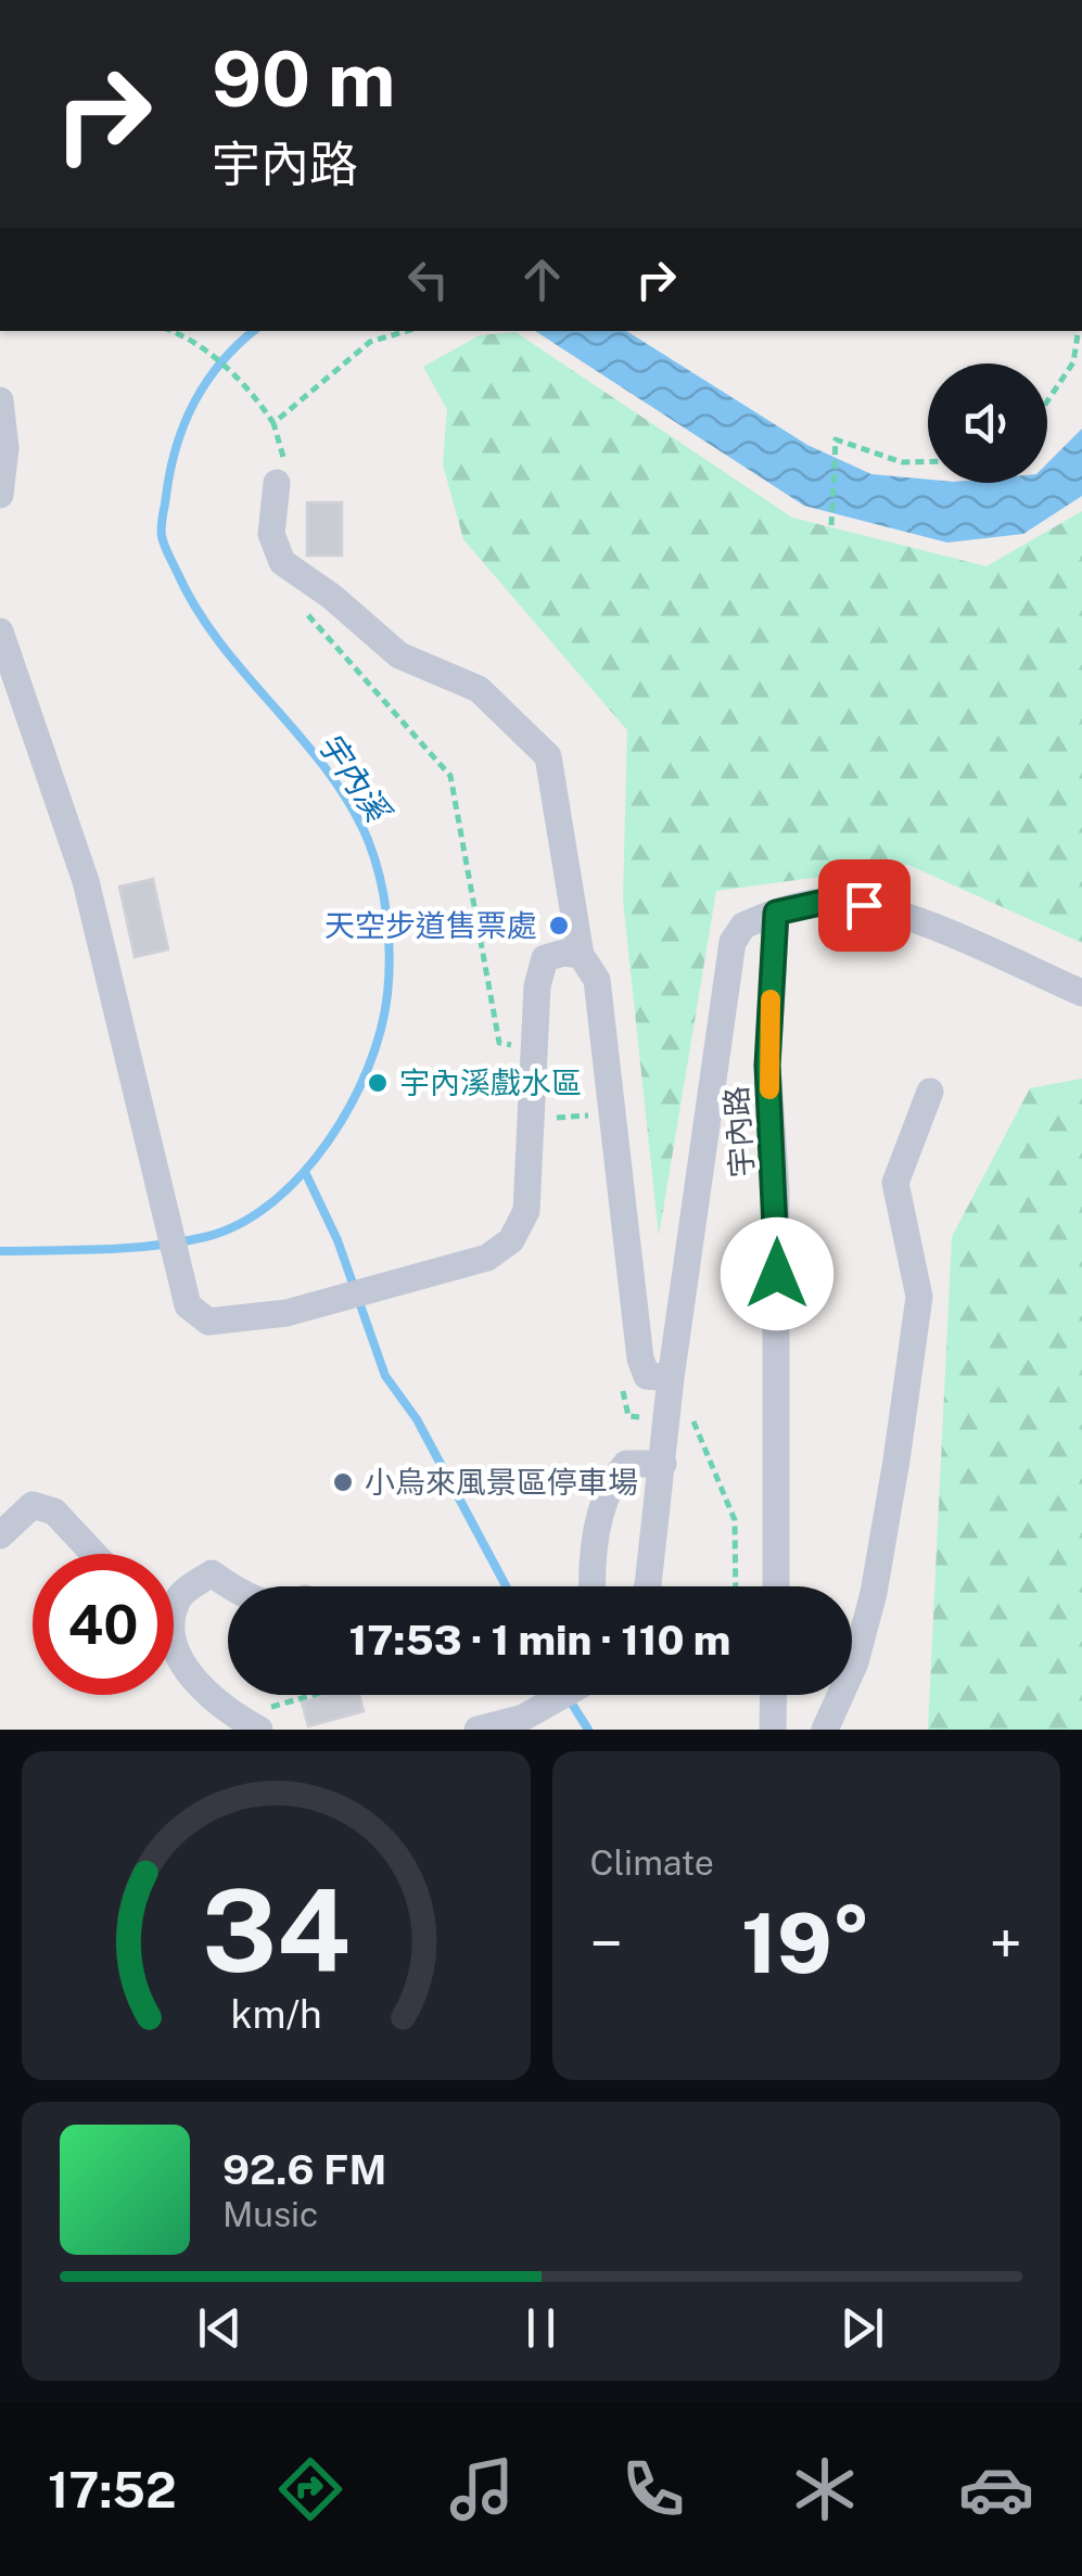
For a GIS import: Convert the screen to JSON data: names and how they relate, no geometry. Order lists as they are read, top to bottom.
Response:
{
  "streets": {
    "street": ["宇內路"]
  },
  "water": ["宇內溪"],
  "places": ["天空步道售票處", "宇內溪戲水區", "小烏來風景區停車場"],
  "page": {
    "turn": ["90 m", "宇內路"],
    "limit": "40",
    "trip": "17:53 · 1 min · 110 m",
    "tile": "Climate",
    "heat": ["−", "19°", "+"],
    "song": ["92.6 FM", "Music"],
    "tabs": "17:52",
    "gauge": ["34", "km/h"]
  }
}
